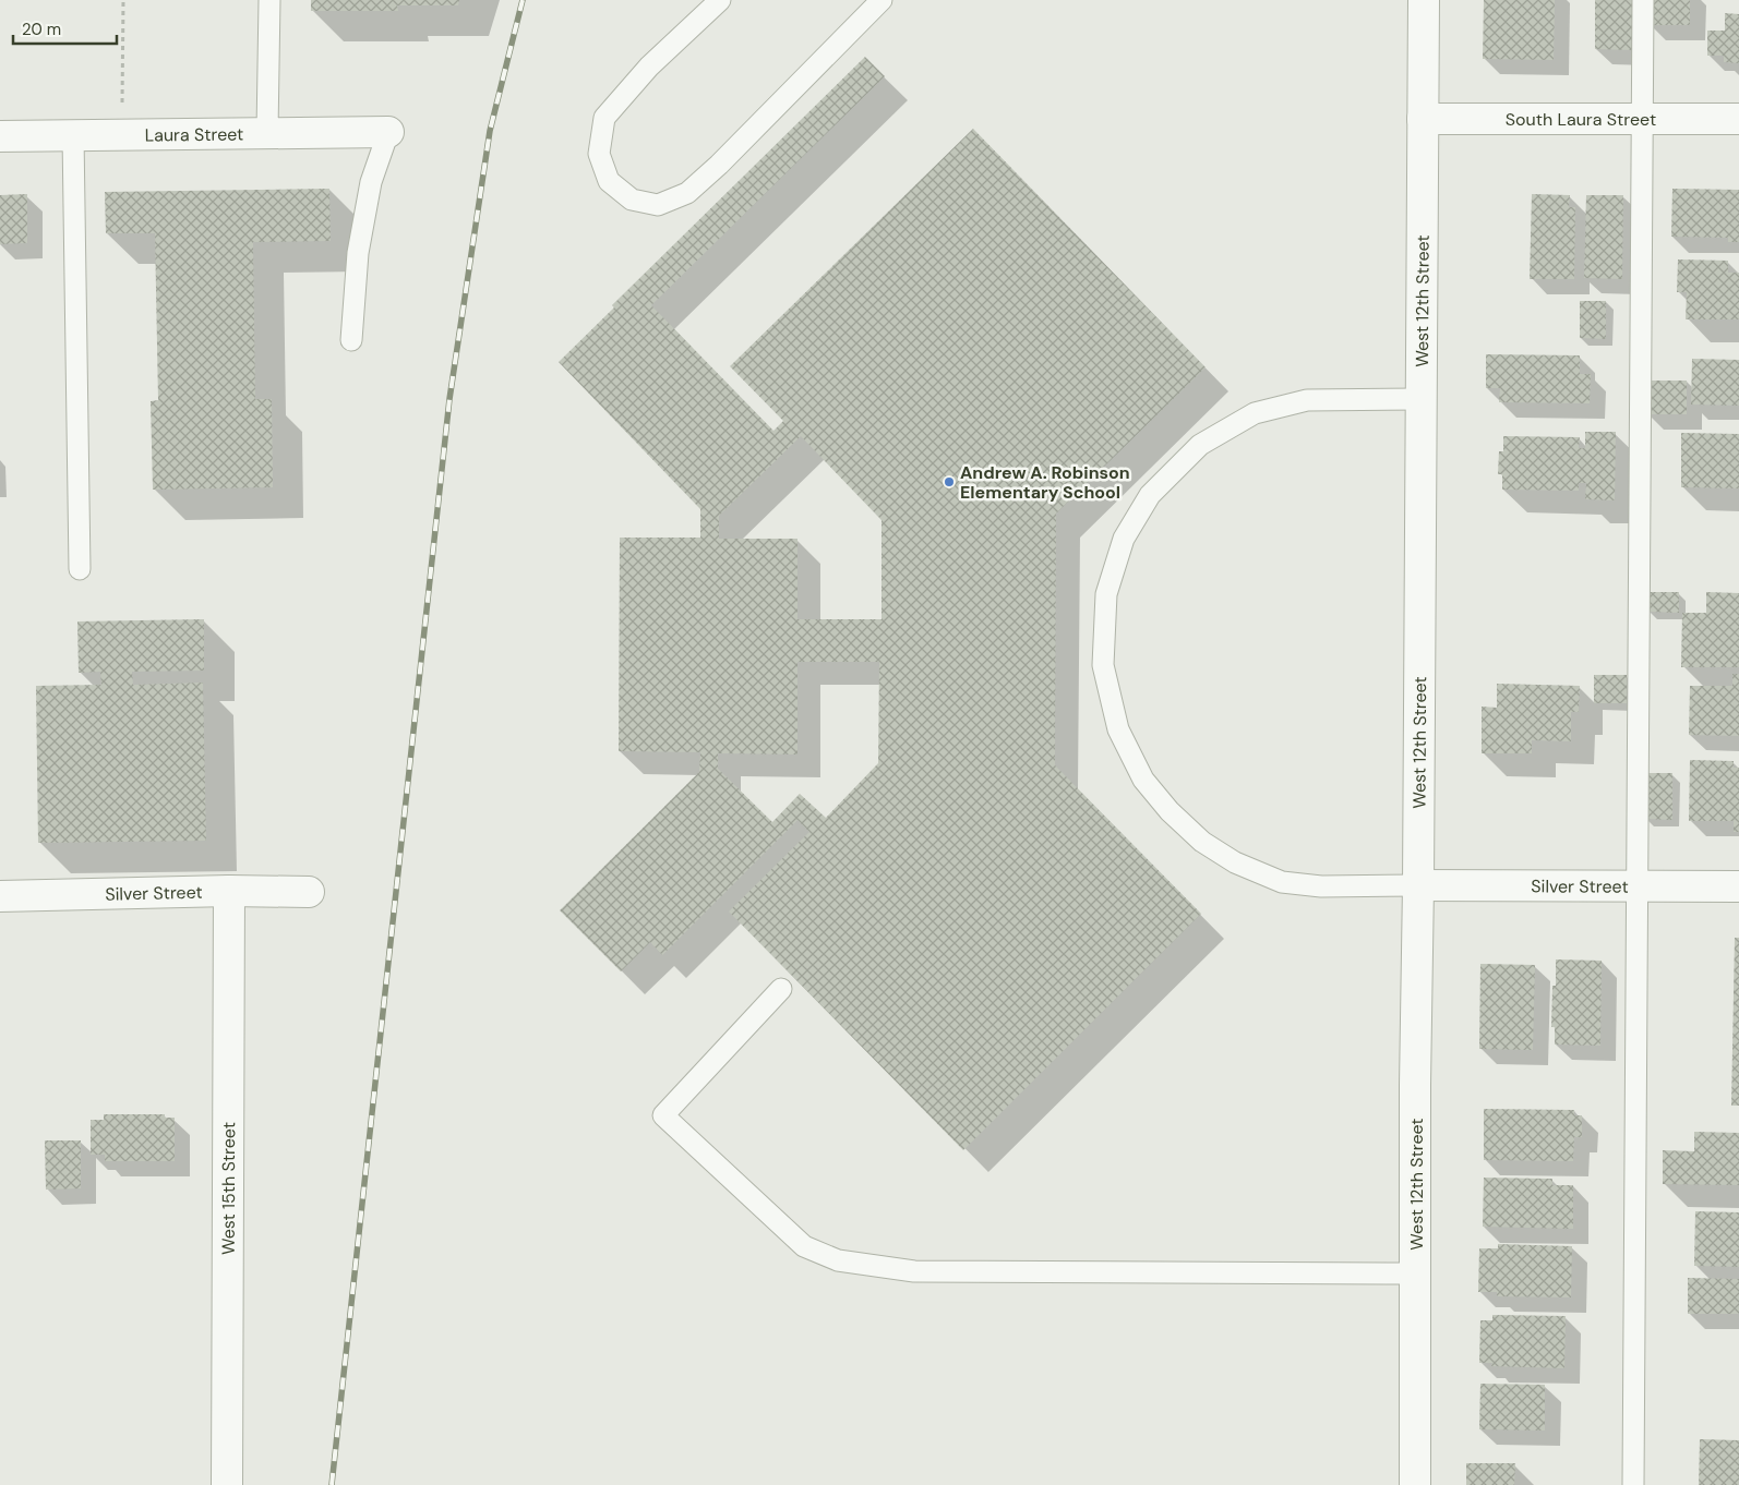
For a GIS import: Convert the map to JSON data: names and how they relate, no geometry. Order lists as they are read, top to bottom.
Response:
{
  "streets": {
    "street": [
      "South Laura Street",
      "Laura Street",
      "West 12th Street",
      "Silver Street",
      "West 15th Street"
    ]
  },
  "crossings": [
    ["South Laura Street", "West 12th Street"],
    ["West 12th Street", "Silver Street"],
    ["Silver Street", "West 15th Street"]
  ],
  "places": ["Andrew A. Robinson Elementary School"],
  "scale_bar": "20 m"
}
